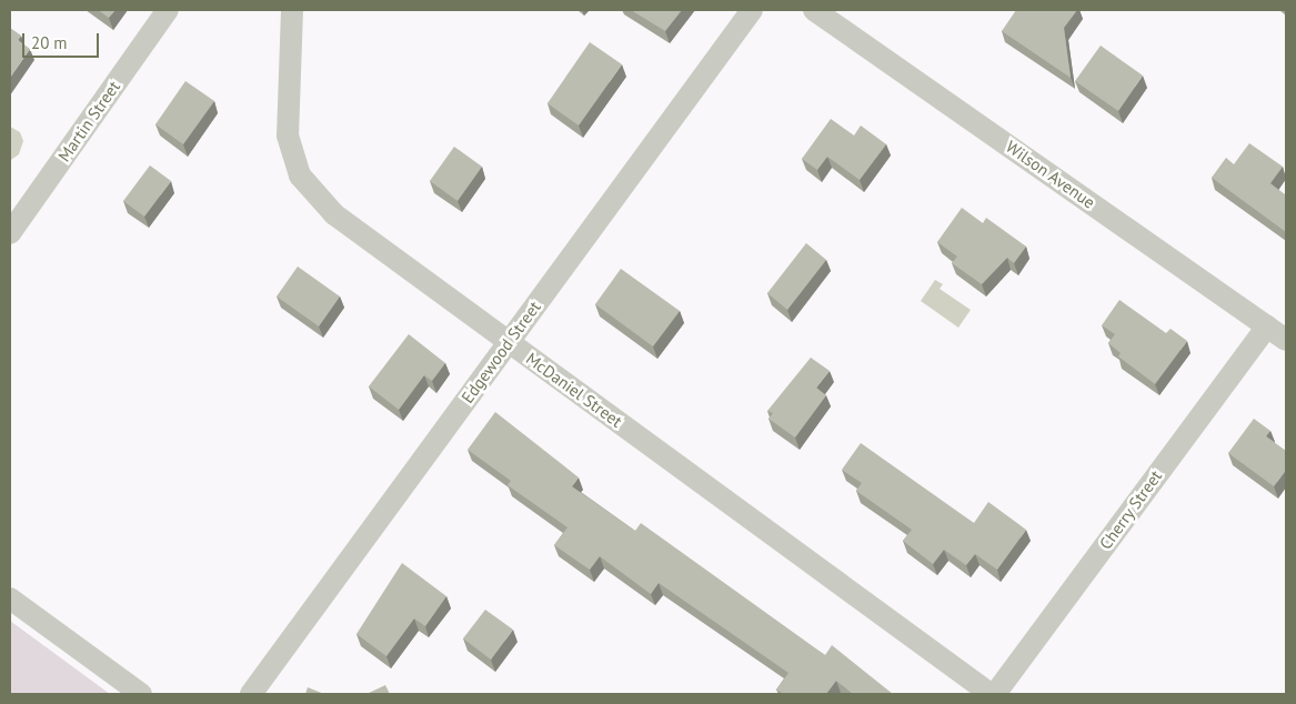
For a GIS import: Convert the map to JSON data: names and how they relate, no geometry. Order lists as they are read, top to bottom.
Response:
{
  "streets": {
    "street": [
      "Martin Street",
      "Wilson Avenue",
      "Edgewood Street",
      "McDaniel Street",
      "Cherry Street"
    ]
  },
  "crossings": [
    ["Wilson Avenue", "Cherry Street"],
    ["Edgewood Street", "McDaniel Street"]
  ],
  "scale_bar": "20 m"
}
